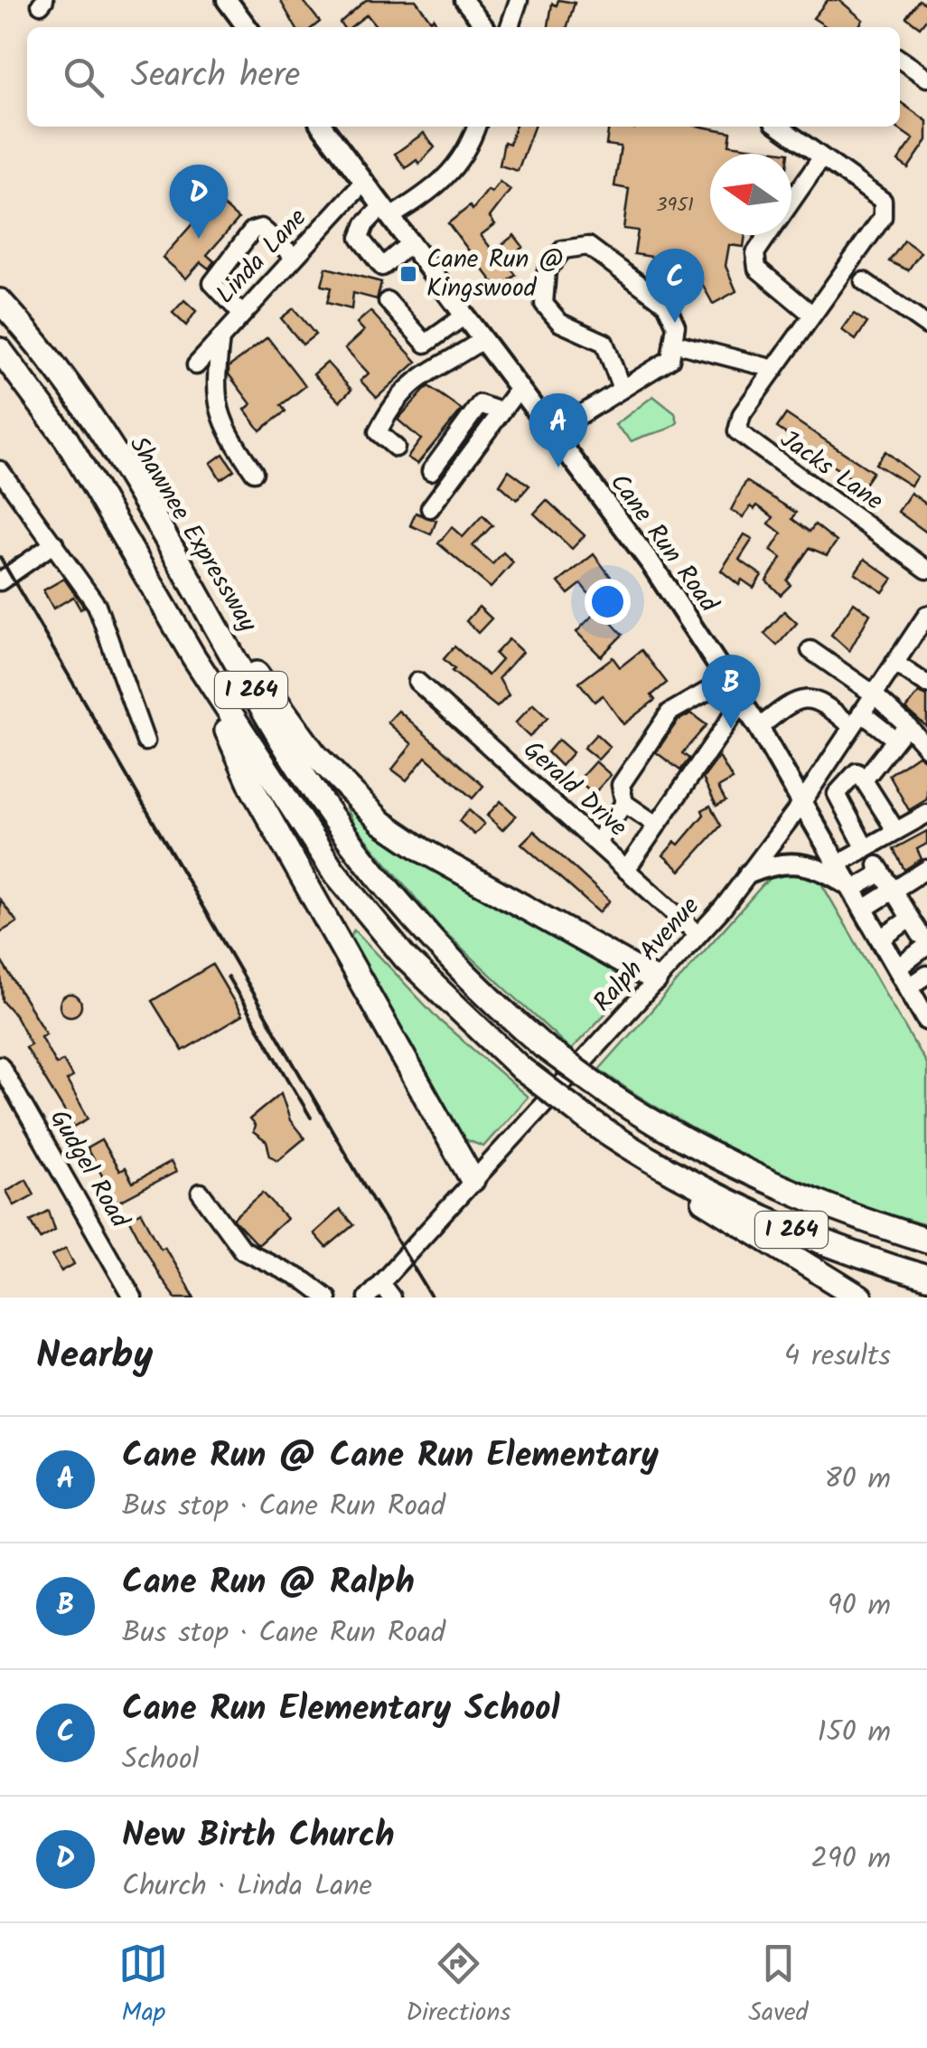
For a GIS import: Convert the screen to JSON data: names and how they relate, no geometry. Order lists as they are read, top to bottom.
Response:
{
  "streets": {
    "highway": ["Shawnee Expressway", "I 264"],
    "main road": ["Cane Run Road"],
    "street": [
      "Linda Lane",
      "Jacks Lane",
      "Gerald Drive",
      "Ralph Avenue",
      "Gudgel Road"
    ]
  },
  "crossings": [
    ["Linda Lane", "Cane Run Road"],
    ["Cane Run Road", "Ralph Avenue"],
    ["Gerald Drive", "Ralph Avenue"]
  ],
  "places": {
    "transit": ["Cane Run @ Kingswood"]
  },
  "house_numbers": ["3951"],
  "north": "left",
  "page": {
    "search": "Search here",
    "pins": [
      "D",
      "C",
      "A",
      "B"
    ],
    "heading": ["Nearby", "4 results"],
    "list": [
      {
        "mark": "A",
        "name": "Cane Run @ Cane Run Elementary",
        "note": "Bus stop · Cane Run Road",
        "value": "80 m"
      },
      {
        "mark": "B",
        "name": "Cane Run @ Ralph",
        "note": "Bus stop · Cane Run Road",
        "value": "90 m"
      },
      {
        "mark": "C",
        "name": "Cane Run Elementary School",
        "note": "School",
        "value": "150 m"
      },
      {
        "mark": "D",
        "name": "New Birth Church",
        "note": "Church · Linda Lane",
        "value": "290 m"
      }
    ],
    "nav": ["Map", "Directions", "Saved"]
  }
}
